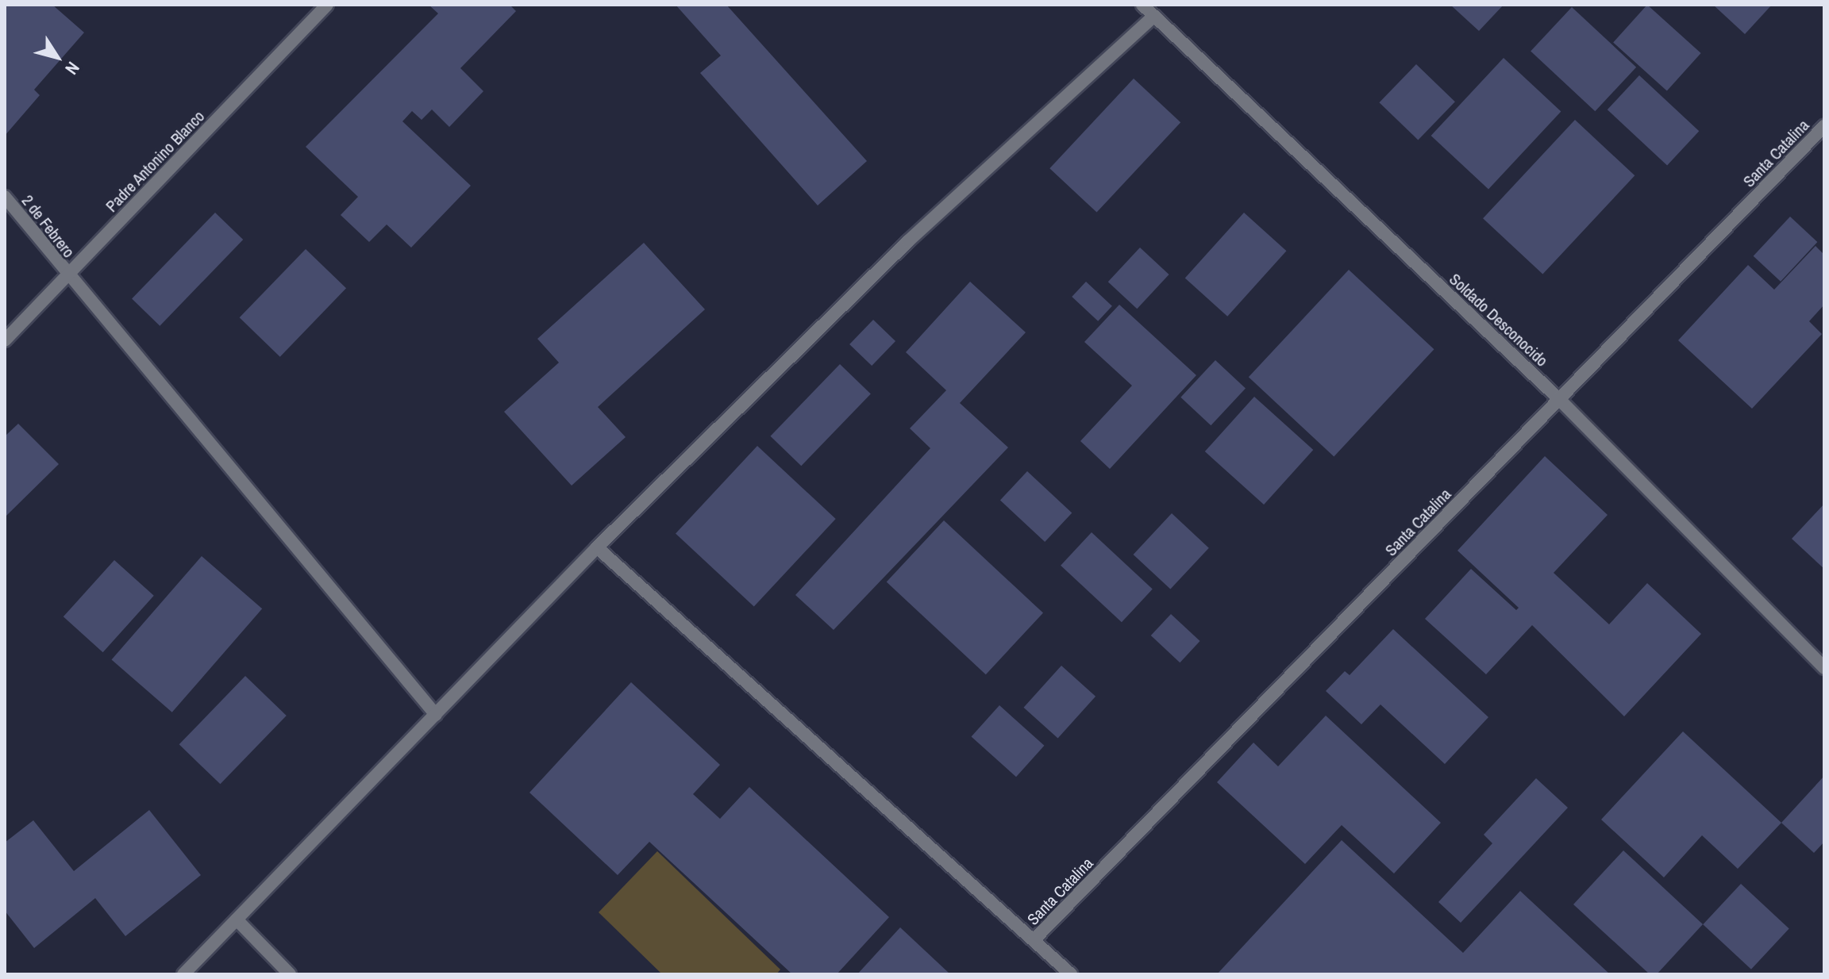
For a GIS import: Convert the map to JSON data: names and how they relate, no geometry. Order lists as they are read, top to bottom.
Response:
{
  "streets": {
    "street": [
      "Santa Catalina",
      "Padre Antonino Blanco",
      "2 de Febrero",
      "Soldado Desconocido"
    ]
  },
  "crossings": [
    ["Santa Catalina", "Soldado Desconocido"],
    ["Padre Antonino Blanco", "2 de Febrero"]
  ],
  "north": "bottom right"
}
